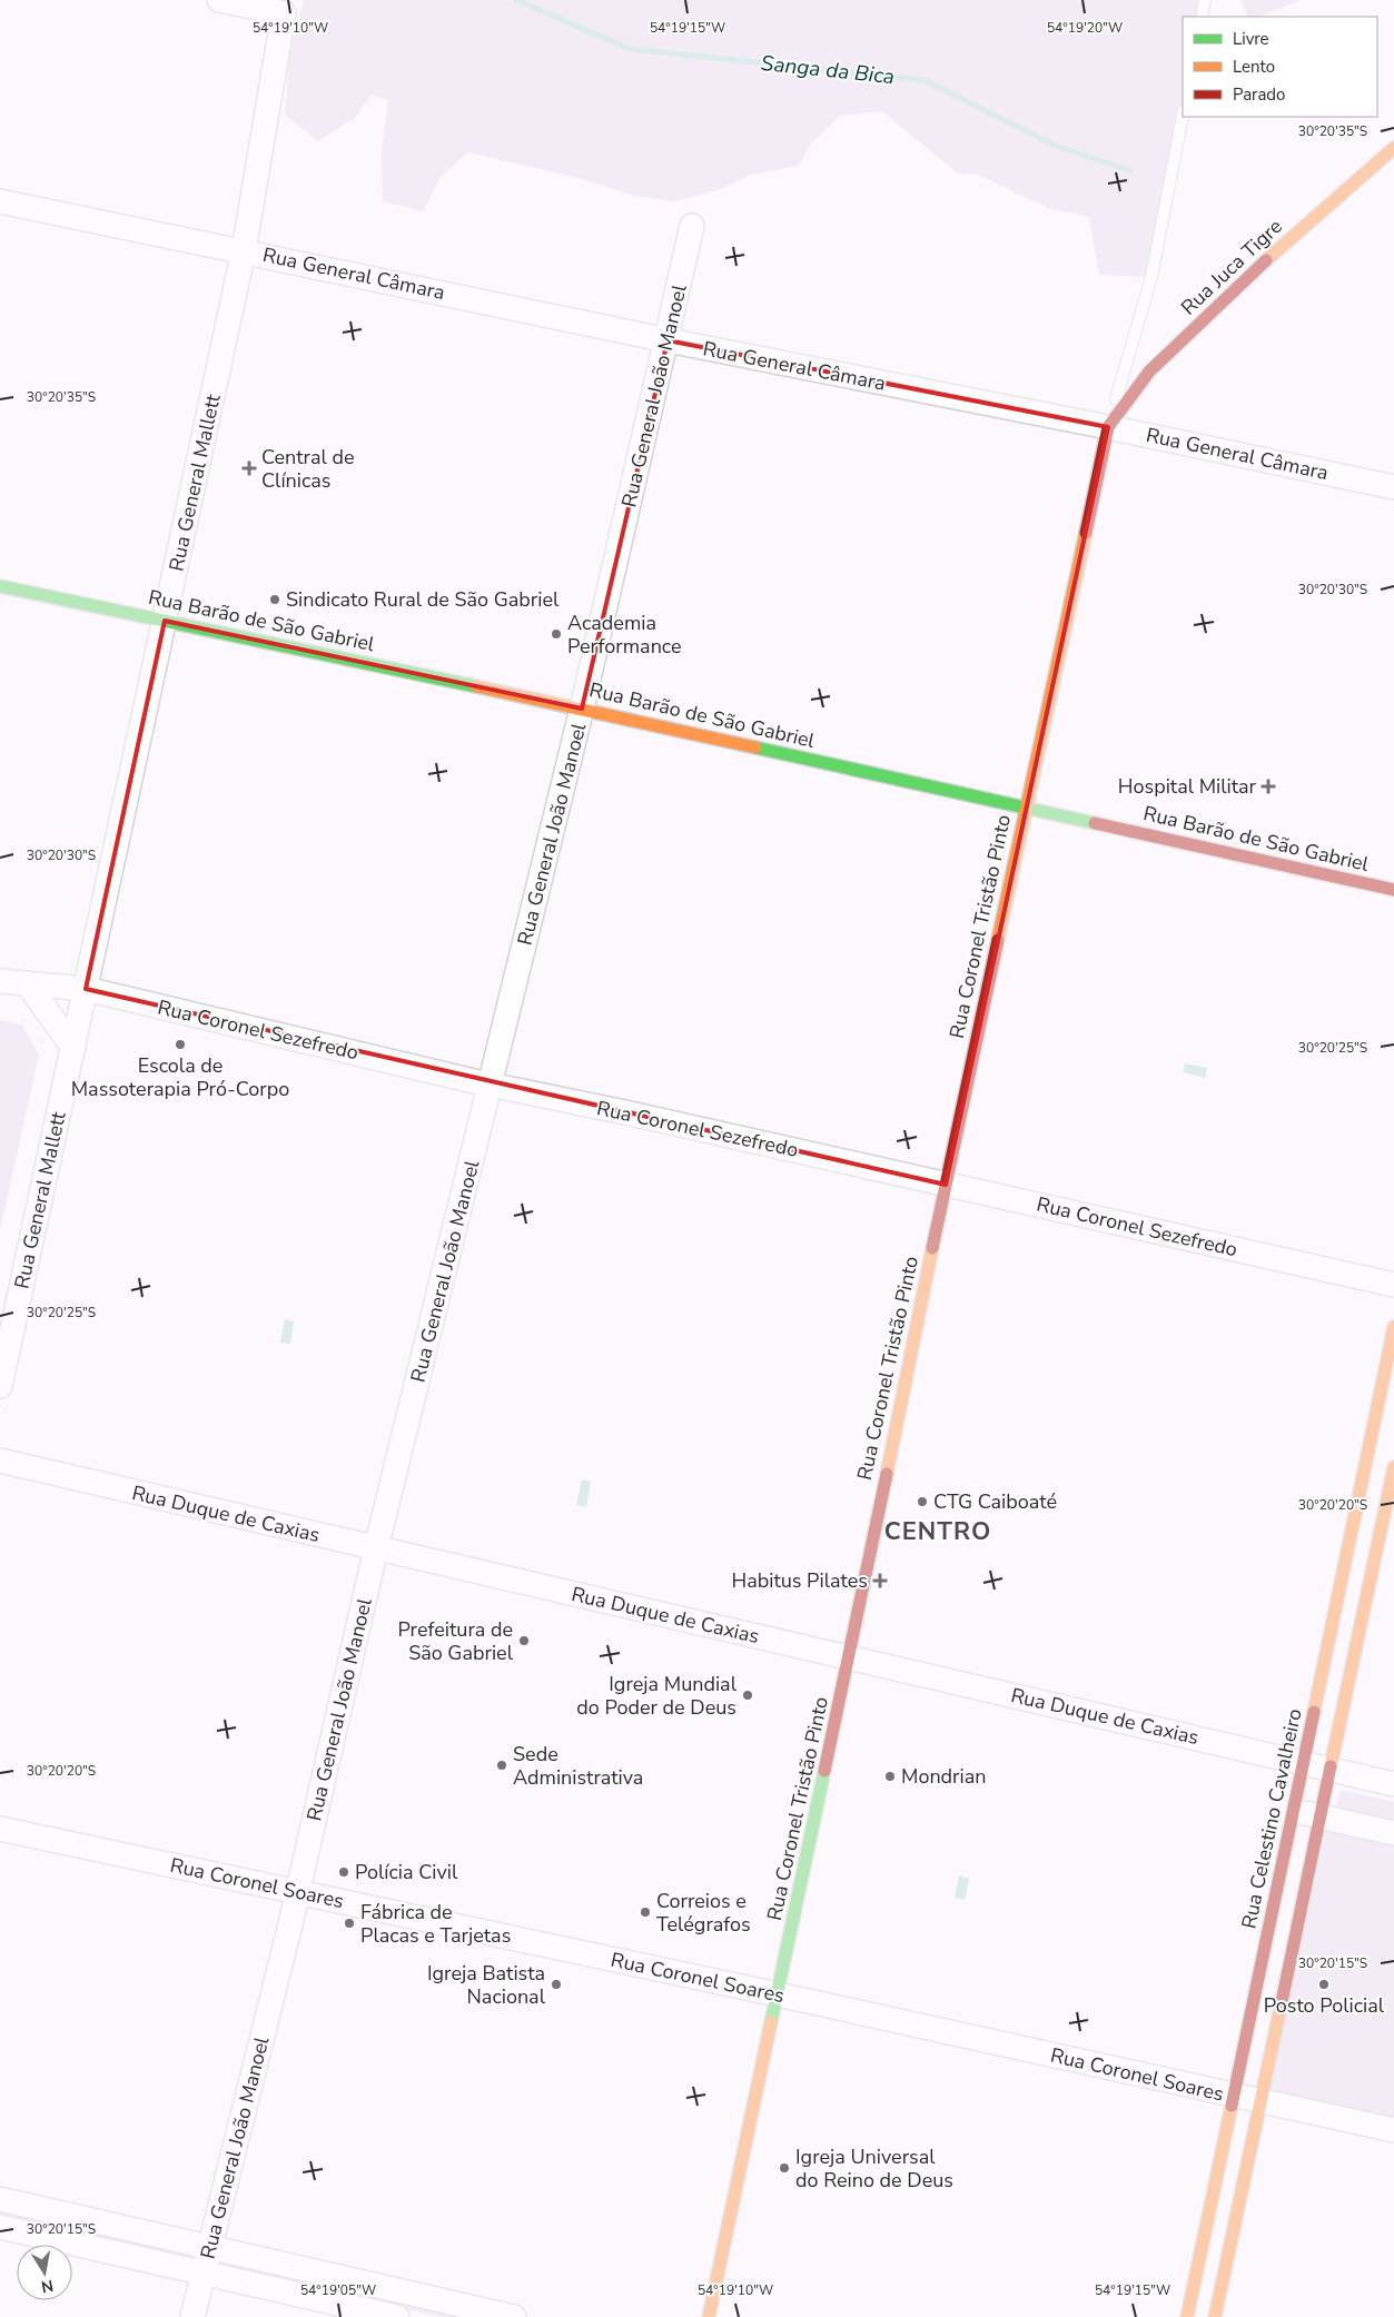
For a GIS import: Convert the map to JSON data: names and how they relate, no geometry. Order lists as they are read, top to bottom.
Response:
{
  "streets": {
    "main road": [
      "Rua Juca Tigre",
      "Rua Barão de São Gabriel",
      "Rua Coronel Tristão Pinto",
      "Rua Celestino Cavalheiro"
    ],
    "street": [
      "Rua General Câmara",
      "Rua General João Manoel",
      "Rua General Mallett",
      "Rua Coronel Sezefredo",
      "Rua Duque de Caxias",
      "Rua Coronel Soares"
    ]
  },
  "crossings": [
    ["Rua Juca Tigre", "Rua General Câmara"],
    ["Rua Juca Tigre", "Rua Coronel Tristão Pinto"],
    ["Rua General Câmara", "Rua General João Manoel"],
    ["Rua General Câmara", "Rua General Mallett"],
    ["Rua General Câmara", "Rua Coronel Tristão Pinto"],
    ["Rua General João Manoel", "Rua Barão de São Gabriel"],
    ["Rua General João Manoel", "Rua Coronel Sezefredo"],
    ["Rua General João Manoel", "Rua Duque de Caxias"],
    ["Rua General João Manoel", "Rua Coronel Soares"],
    ["Rua General Mallett", "Rua Barão de São Gabriel"],
    ["Rua General Mallett", "Rua Coronel Sezefredo"],
    ["Rua Barão de São Gabriel", "Rua Coronel Tristão Pinto"],
    ["Rua Coronel Tristão Pinto", "Rua Coronel Sezefredo"],
    ["Rua Coronel Tristão Pinto", "Rua Duque de Caxias"],
    ["Rua Coronel Tristão Pinto", "Rua Coronel Soares"],
    ["Rua Duque de Caxias", "Rua Celestino Cavalheiro"],
    ["Rua Celestino Cavalheiro", "Rua Coronel Soares"]
  ],
  "districts": ["CENTRO"],
  "water": ["Sanga da Bica"],
  "places": {
    "health": ["Central de Clínicas", "Hospital Militar", "Habitus Pilates"],
    "other": [
      "Sindicato Rural de São Gabriel",
      "Academia Performance",
      "Escola de Massoterapia Pró-Corpo",
      "CTG Caiboaté",
      "Prefeitura de São Gabriel",
      "Igreja Mundial do Poder de Deus",
      "Sede Administrativa",
      "Mondrian",
      "Polícia Civil",
      "Correios e Telégrafos",
      "Fábrica de Placas e Tarjetas",
      "Igreja Batista Nacional",
      "Posto Policial",
      "Igreja Universal do Reino de Deus"
    ]
  },
  "legend": ["Livre", "Lento", "Parado"],
  "north": "bottom",
  "coordinates": [
    "54°19'10\"W",
    "54°19'15\"W",
    "54°19'20\"W",
    "30°20'35\"S",
    "30°20'30\"S",
    "30°20'25\"S",
    "30°20'20\"S",
    "30°20'15\"S",
    "54°19'05\"W"
  ]
}
